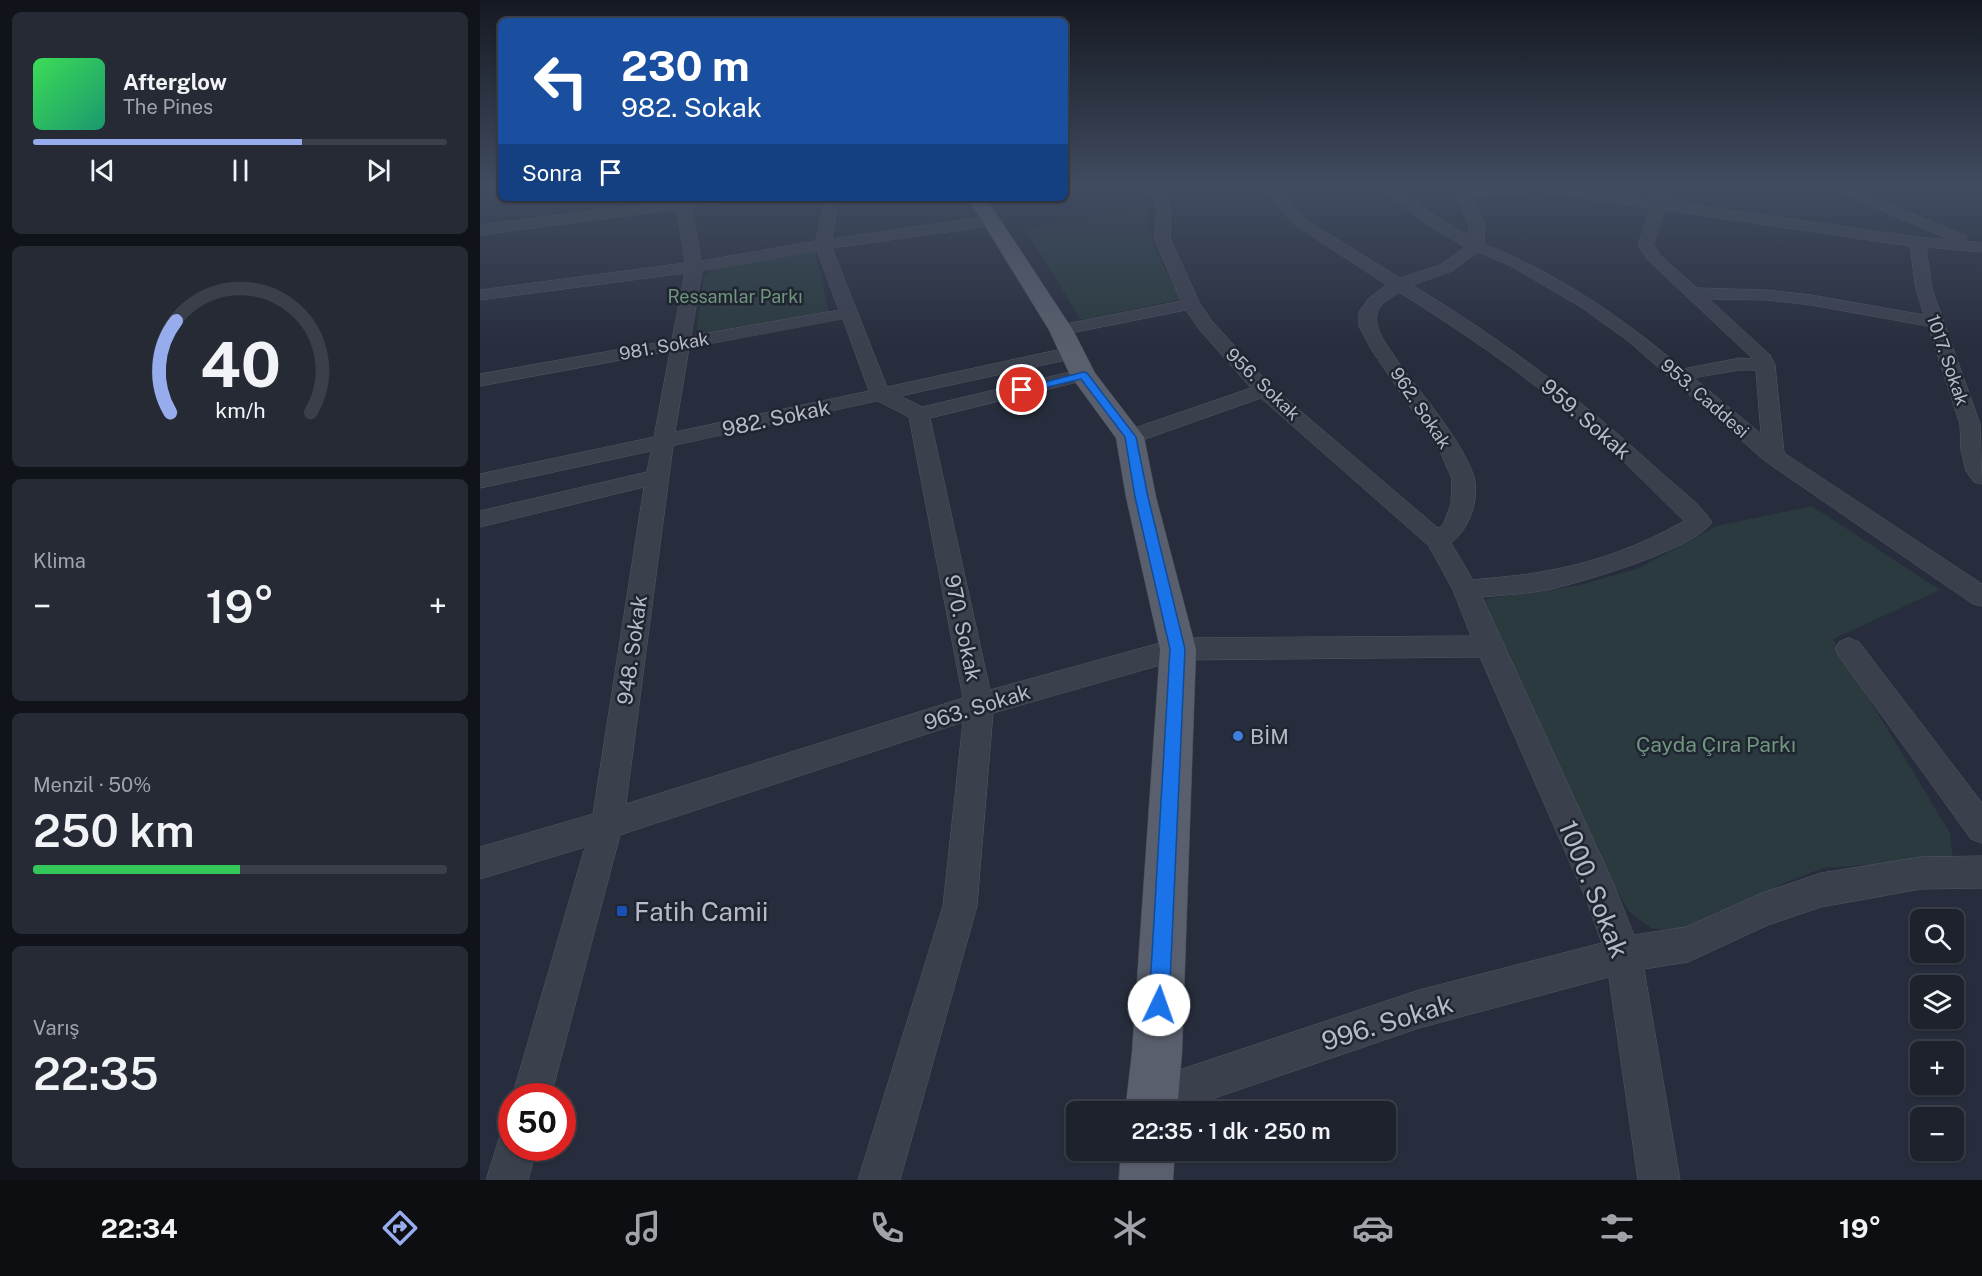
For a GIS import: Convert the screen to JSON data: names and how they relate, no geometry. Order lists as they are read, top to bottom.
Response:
{
  "streets": {
    "street": [
      "981. Sokak",
      "1017. Sokak",
      "956. Sokak",
      "953. Caddesi",
      "962. Sokak",
      "982. Sokak",
      "959. Sokak",
      "970. Sokak",
      "948. Sokak",
      "963. Sokak",
      "1000. Sokak",
      "996. Sokak"
    ]
  },
  "crossings": [
    ["981. Sokak", "948. Sokak"],
    ["956. Sokak", "962. Sokak"],
    ["956. Sokak", "959. Sokak"],
    ["956. Sokak", "1000. Sokak"],
    ["962. Sokak", "959. Sokak"],
    ["982. Sokak", "948. Sokak"],
    ["959. Sokak", "1000. Sokak"],
    ["970. Sokak", "963. Sokak"],
    ["948. Sokak", "963. Sokak"],
    ["963. Sokak", "1000. Sokak"],
    ["1000. Sokak", "996. Sokak"]
  ],
  "parks": ["Ressamlar Parkı", "Çayda Çıra Parkı"],
  "places": {
    "other": ["BİM"],
    "transit": ["Fatih Camii"]
  },
  "page": {
    "turn": ["230 m", "982. Sokak"],
    "song": ["Afterglow", "The Pines"],
    "then": "Sonra",
    "tile": [
      "Klima",
      ["Menzil · 50%", "250 km"],
      ["Varış", "22:35"]
    ],
    "heat": ["−", "19°", "+"],
    "map_buttons": ["+", "−"],
    "limit": "50",
    "trip": "22:35 · 1 dk · 250 m",
    "tabs": ["22:34", "19°"],
    "gauge": ["40", "km/h"]
  }
}
